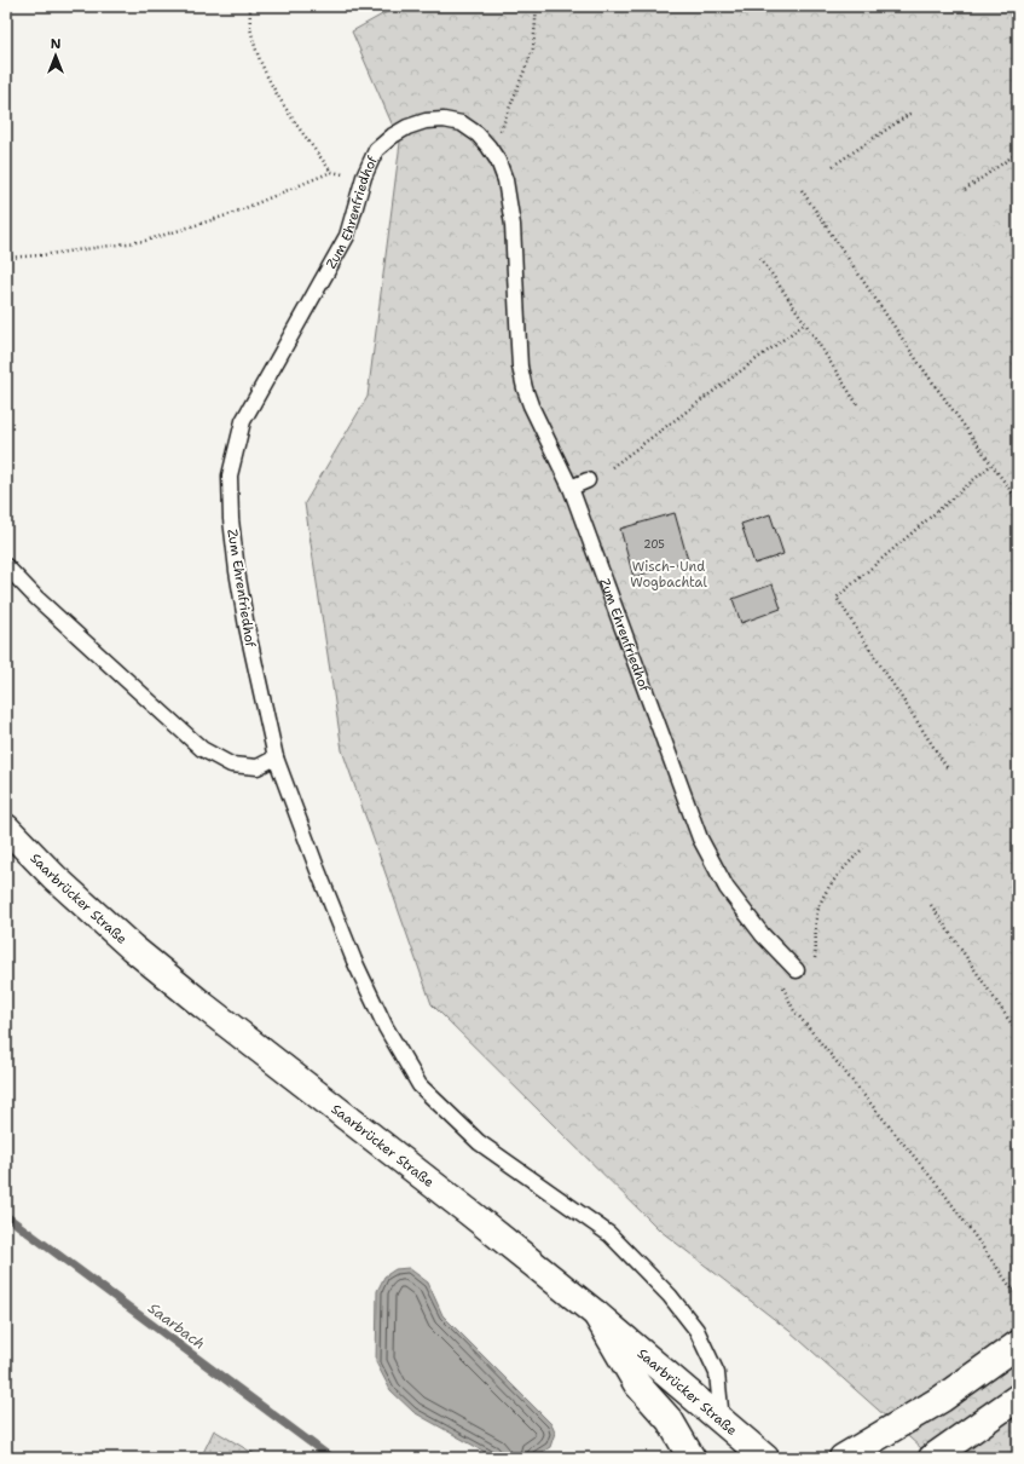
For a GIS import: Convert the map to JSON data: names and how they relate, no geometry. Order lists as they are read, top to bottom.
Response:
{
  "streets": {
    "main road": ["Saarbrücker Straße"],
    "lane": ["Zum Ehrenfriedhof"]
  },
  "crossings": [
    ["Zum Ehrenfriedhof", "Saarbrücker Straße"]
  ],
  "water": ["Saarbach"],
  "parks": ["Wisch- Und Wogbachtal"],
  "house_numbers": ["205"],
  "north": "top"
}
